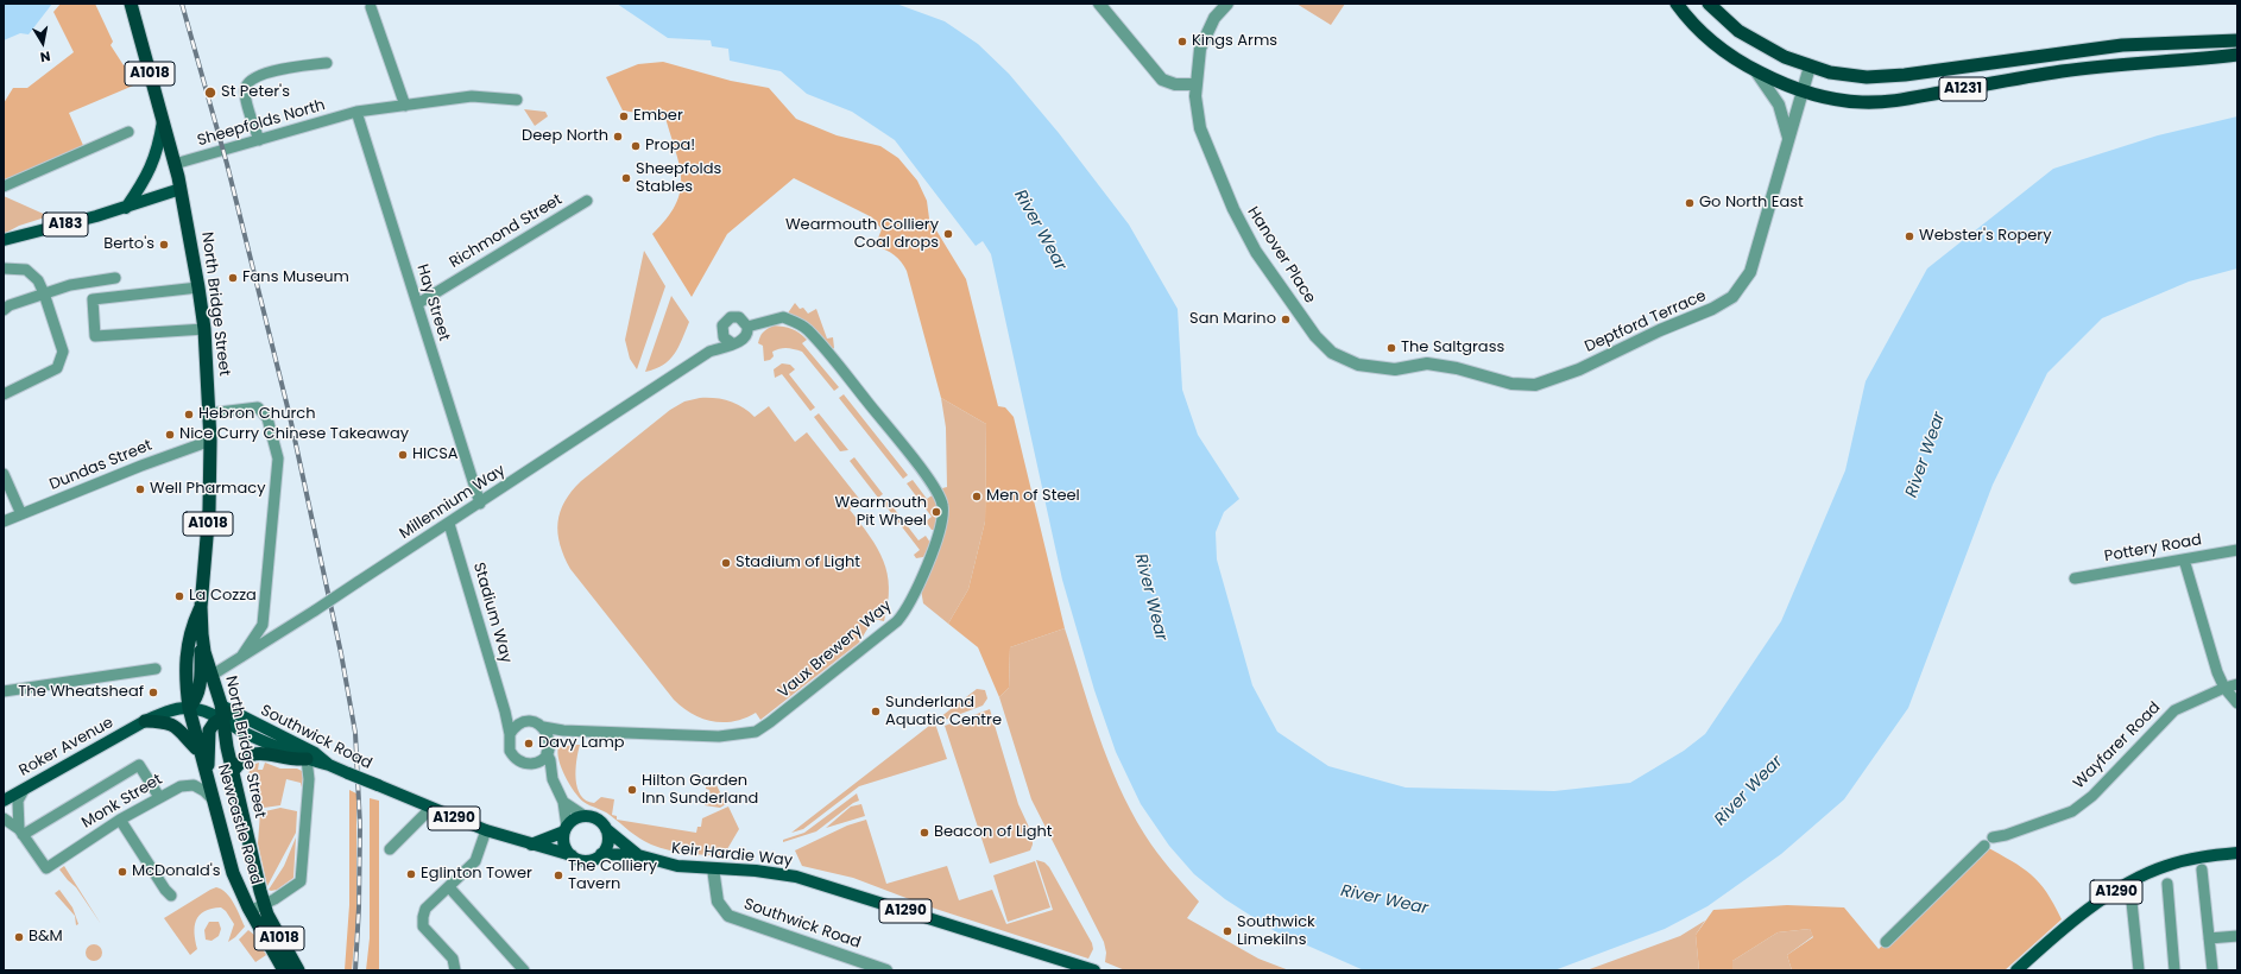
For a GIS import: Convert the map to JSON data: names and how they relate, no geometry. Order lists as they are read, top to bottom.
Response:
{
  "streets": {
    "highway": [
      "A1018",
      "A1231",
      "North Bridge Street",
      "Newcastle Road"
    ],
    "main road": [
      "A183",
      "Southwick Road",
      "Roker Avenue",
      "A1290",
      "Keir Hardie Way"
    ],
    "street": [
      "Sheepfolds North",
      "Richmond Street",
      "Hanover Place",
      "Hay Street",
      "Deptford Terrace",
      "Dundas Street",
      "Millennium Way",
      "Pottery Road",
      "Stadium Way",
      "Vaux Brewery Way",
      "Wayfarer Road",
      "Monk Street"
    ]
  },
  "crossings": [
    ["A1018", "North Bridge Street"],
    ["A1018", "Roker Avenue"],
    ["A1018", "A1290"],
    ["A1018", "Newcastle Road"],
    ["A1231", "Deptford Terrace"],
    ["Sheepfolds North", "Hay Street"],
    ["Sheepfolds North", "North Bridge Street"],
    ["A183", "North Bridge Street"],
    ["Richmond Street", "Hay Street"],
    ["Hanover Place", "Deptford Terrace"],
    ["Hay Street", "Millennium Way"],
    ["North Bridge Street", "Dundas Street"],
    ["North Bridge Street", "Millennium Way"],
    ["North Bridge Street", "Southwick Road"],
    ["North Bridge Street", "A1290"],
    ["North Bridge Street", "Newcastle Road"],
    ["Millennium Way", "Stadium Way"],
    ["Millennium Way", "Vaux Brewery Way"],
    ["Stadium Way", "Vaux Brewery Way"],
    ["Stadium Way", "A1290"],
    ["Southwick Road", "A1290"],
    ["Southwick Road", "Keir Hardie Way"],
    ["Monk Street", "Newcastle Road"],
    ["A1290", "Newcastle Road"],
    ["A1290", "Keir Hardie Way"]
  ],
  "water": ["River Wear"],
  "places": [
    "Kings Arms",
    "St Peter's",
    "Ember",
    "Deep North",
    "Propa!",
    "Sheepfolds Stables",
    "Go North East",
    "Wearmouth Colliery Coal drops",
    "Webster's Ropery",
    "Berto's",
    "Fans Museum",
    "San Marino",
    "The Saltgrass",
    "Hebron Church",
    "Nice Curry Chinese Takeaway",
    "HICSA",
    "Well Pharmacy",
    "Men of Steel",
    "Wearmouth Pit Wheel",
    "Stadium of Light",
    "La Cozza",
    "The Wheatsheaf",
    "Sunderland Aquatic Centre",
    "Davy Lamp",
    "Hilton Garden Inn Sunderland",
    "Beacon of Light",
    "McDonald's",
    "Eglinton Tower",
    "The Colliery Tavern",
    "Southwick Limekilns",
    "B&M"
  ],
  "north": "bottom"
}
